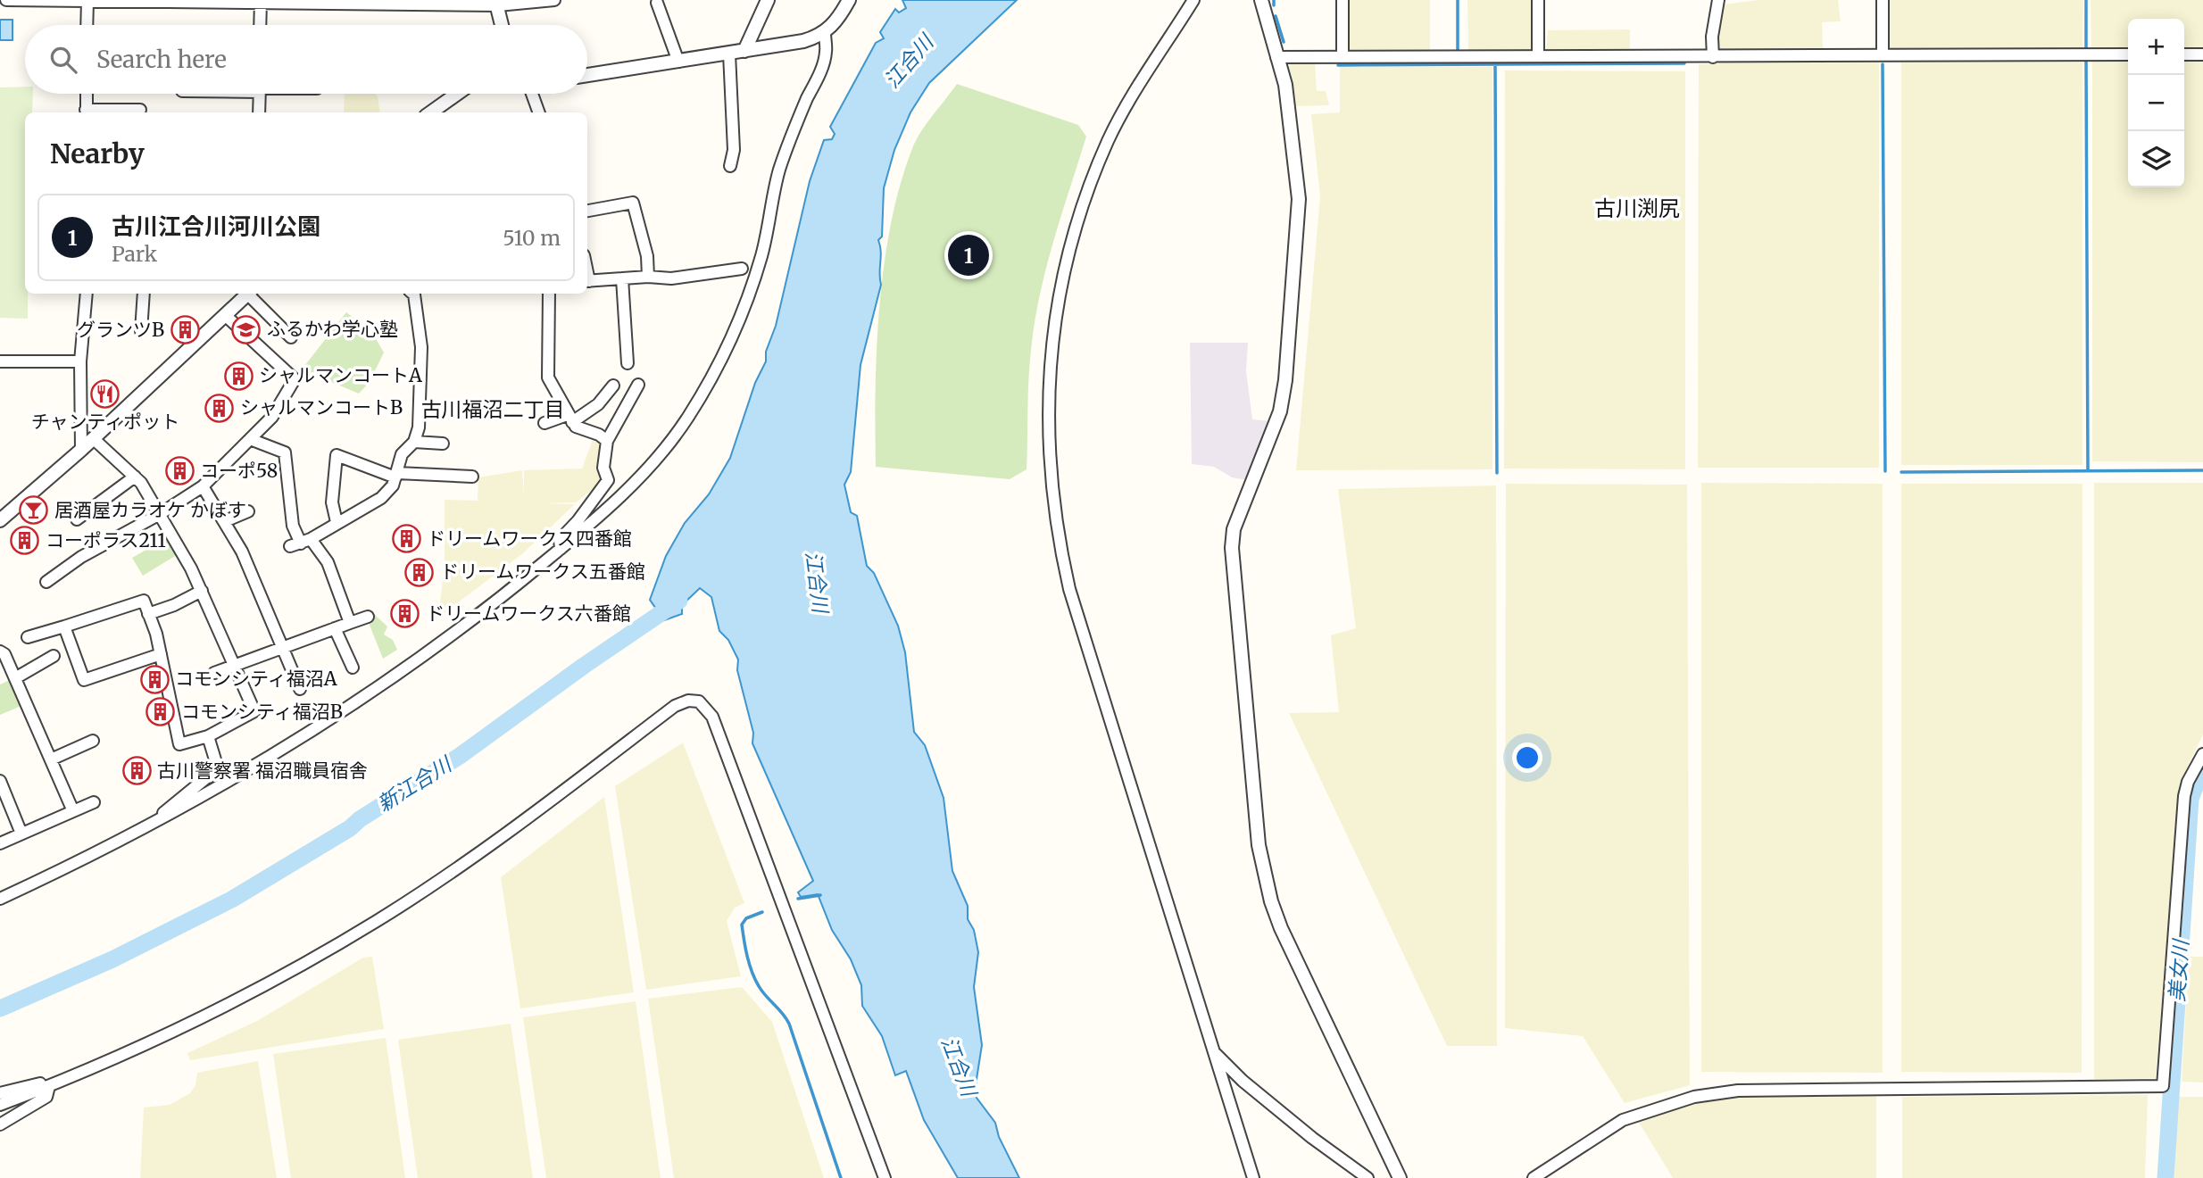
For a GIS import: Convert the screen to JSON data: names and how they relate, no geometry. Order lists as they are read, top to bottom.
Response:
{
  "districts": ["古川渕尻", "古川福沼二丁目"],
  "water": ["江合川", "新江合川", "美女川"],
  "places": {
    "school or university": ["ふるかわ学心塾"],
    "building": [
      "グランツB",
      "シャルマンコートA",
      "シャルマンコートB",
      "コーポ58",
      "ドリームワークス四番館",
      "コーポラス211",
      "ドリームワークス五番館",
      "ドリームワークス六番館",
      "コモンシティ福沼A",
      "コモンシティ福沼B",
      "古川警察署 福沼職員宿舎"
    ],
    "restaurant": ["チャンティポット"],
    "bar": ["居酒屋カラオケ かぼす"]
  },
  "page": {
    "map_buttons": ["+", "−"],
    "search": "Search here",
    "heading": "Nearby",
    "list": [
      {
        "mark": "1",
        "name": "古川江合川河川公園",
        "note": "Park",
        "value": "510 m"
      }
    ],
    "pins": "1"
  }
}
